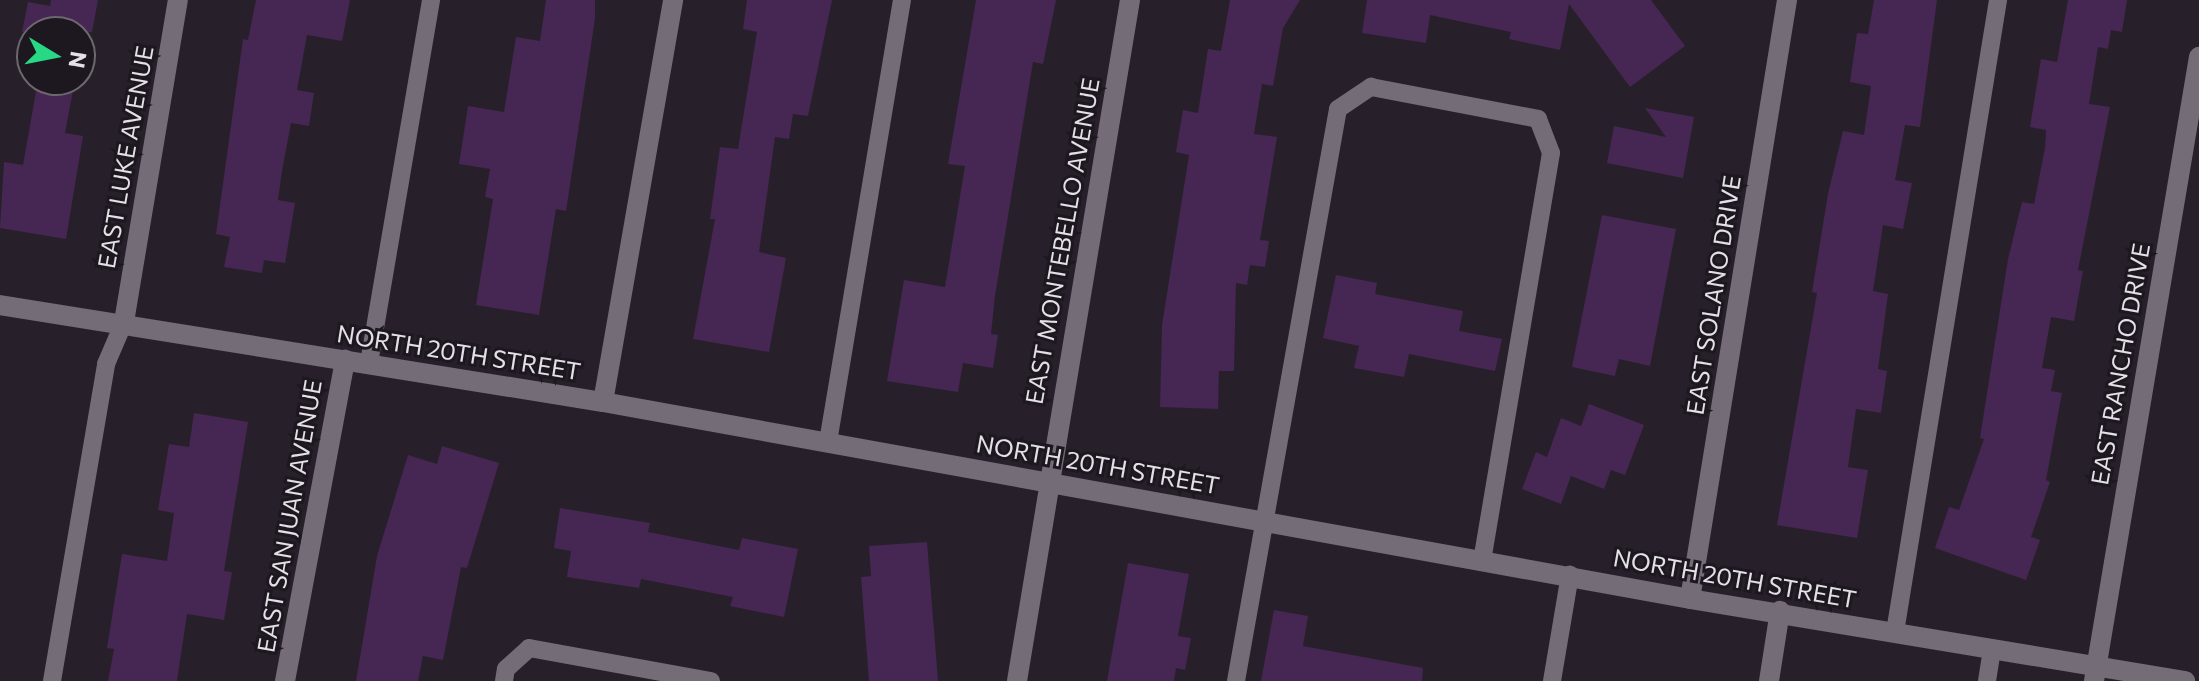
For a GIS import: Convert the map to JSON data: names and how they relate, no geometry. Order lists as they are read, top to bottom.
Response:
{
  "streets": {
    "street": [
      "EAST LUKE AVENUE",
      "EAST MONTEBELLO AVENUE",
      "EAST SOLANO DRIVE",
      "NORTH 20TH STREET",
      "EAST RANCHO DRIVE",
      "EAST SAN JUAN AVENUE"
    ]
  },
  "crossings": [
    ["EAST LUKE AVENUE", "NORTH 20TH STREET"],
    ["EAST MONTEBELLO AVENUE", "NORTH 20TH STREET"],
    ["EAST SOLANO DRIVE", "NORTH 20TH STREET"],
    ["NORTH 20TH STREET", "EAST RANCHO DRIVE"],
    ["NORTH 20TH STREET", "EAST SAN JUAN AVENUE"]
  ],
  "north": "right"
}
